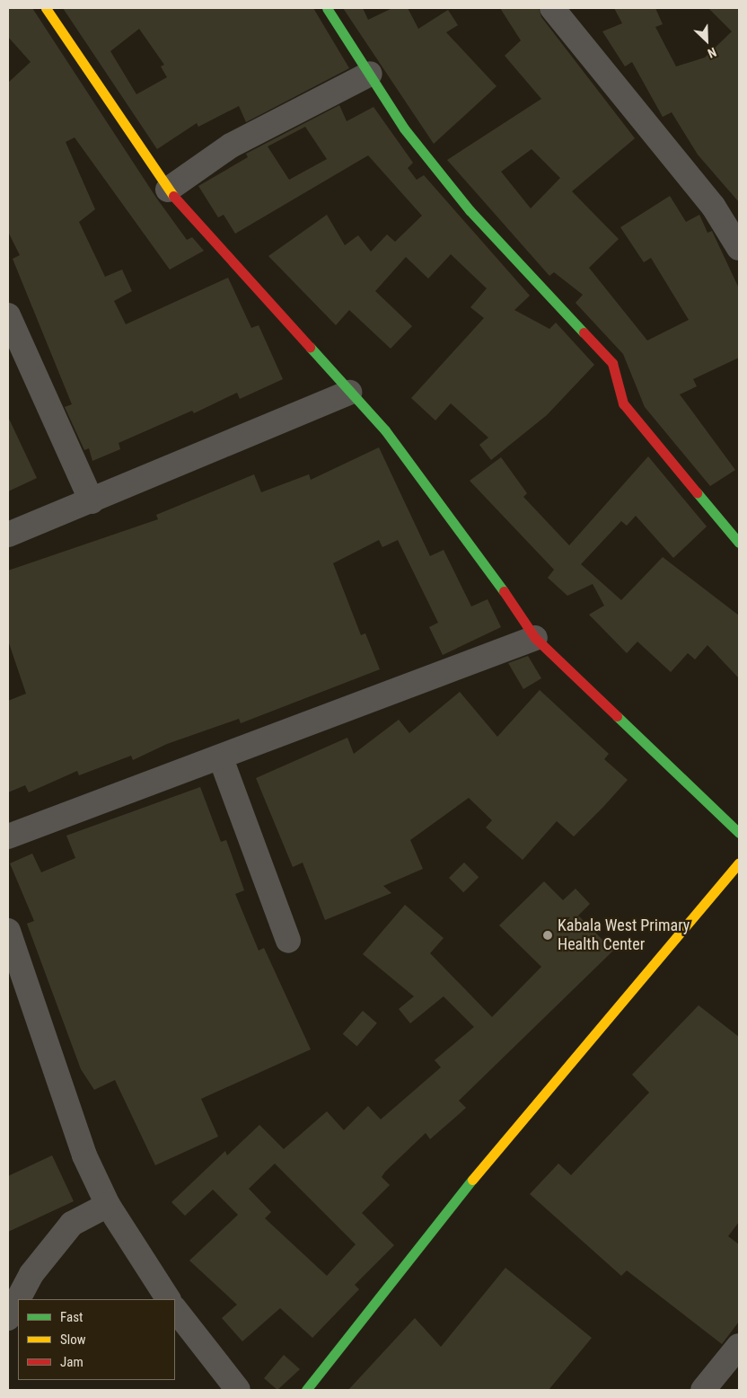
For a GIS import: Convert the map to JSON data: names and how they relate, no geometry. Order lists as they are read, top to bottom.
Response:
{
  "places": ["Kabala West Primary Health Center"],
  "legend": ["Fast", "Slow", "Jam"],
  "north": "bottom right"
}
